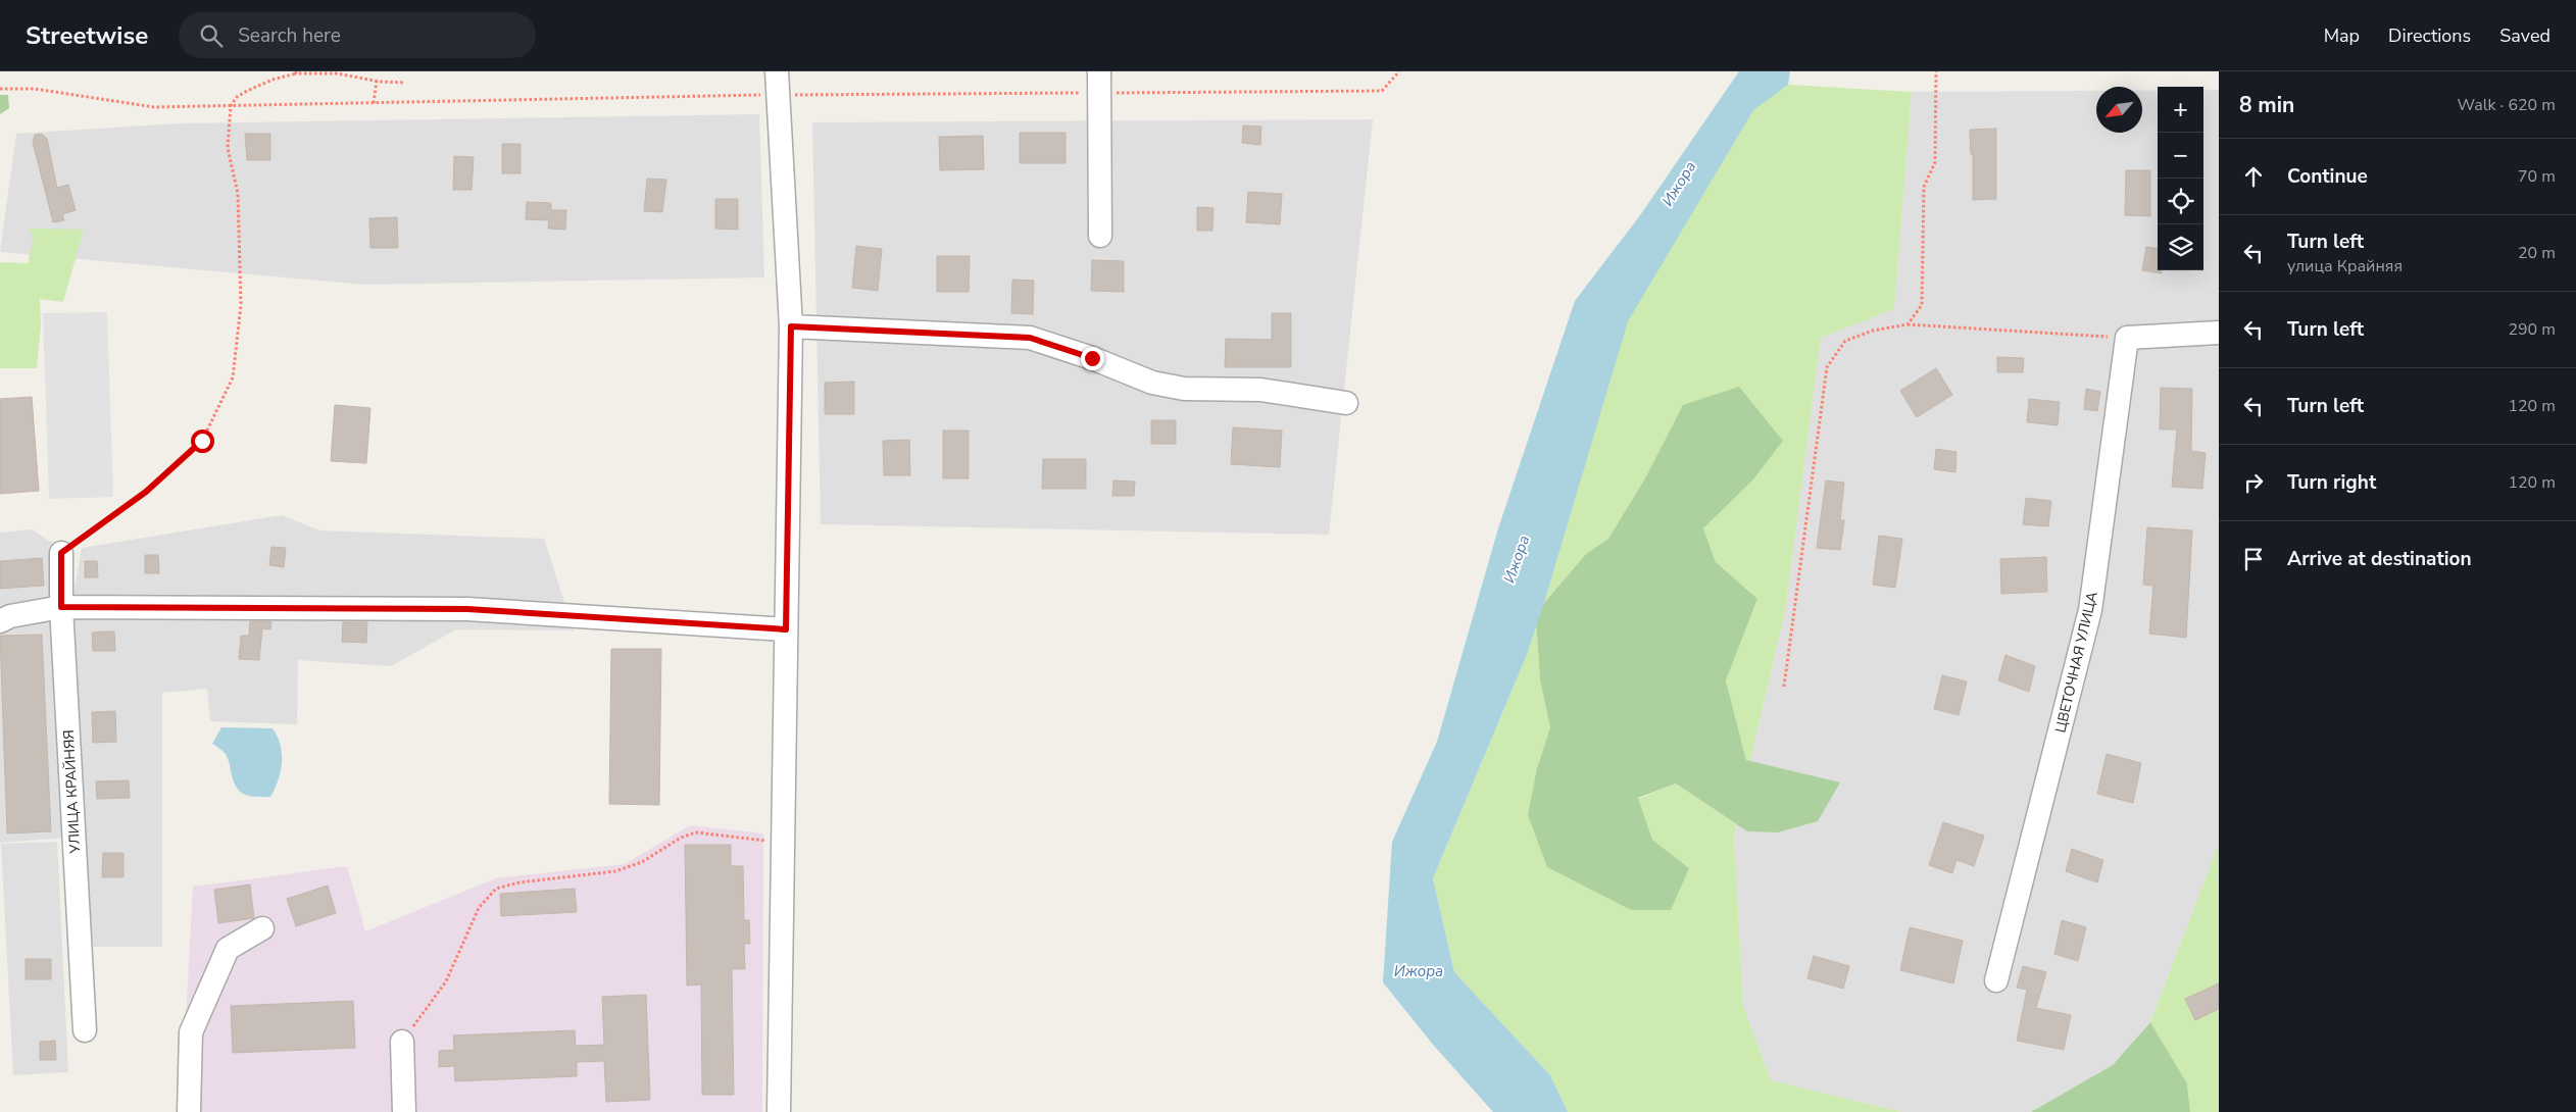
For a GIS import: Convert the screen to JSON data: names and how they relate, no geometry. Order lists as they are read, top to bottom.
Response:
{
  "streets": {
    "street": ["ЦВЕТОЧНАЯ УЛИЦА", "УЛИЦА КРАЙНЯЯ"]
  },
  "water": ["Ижора"],
  "north": "bottom left",
  "page": {
    "header": "Streetwise",
    "search": "Search here",
    "nav": ["Map", "Directions", "Saved"],
    "heading": ["8 min", "Walk · 620 m"],
    "map_buttons": ["+", "−"],
    "list": [
      ["Continue", "70 m"],
      ["Turn left", "улица Крайняя", "20 m"],
      ["Turn left", "290 m"],
      ["Turn left", "120 m"],
      ["Turn right", "120 m"],
      "Arrive at destination"
    ]
  }
}
